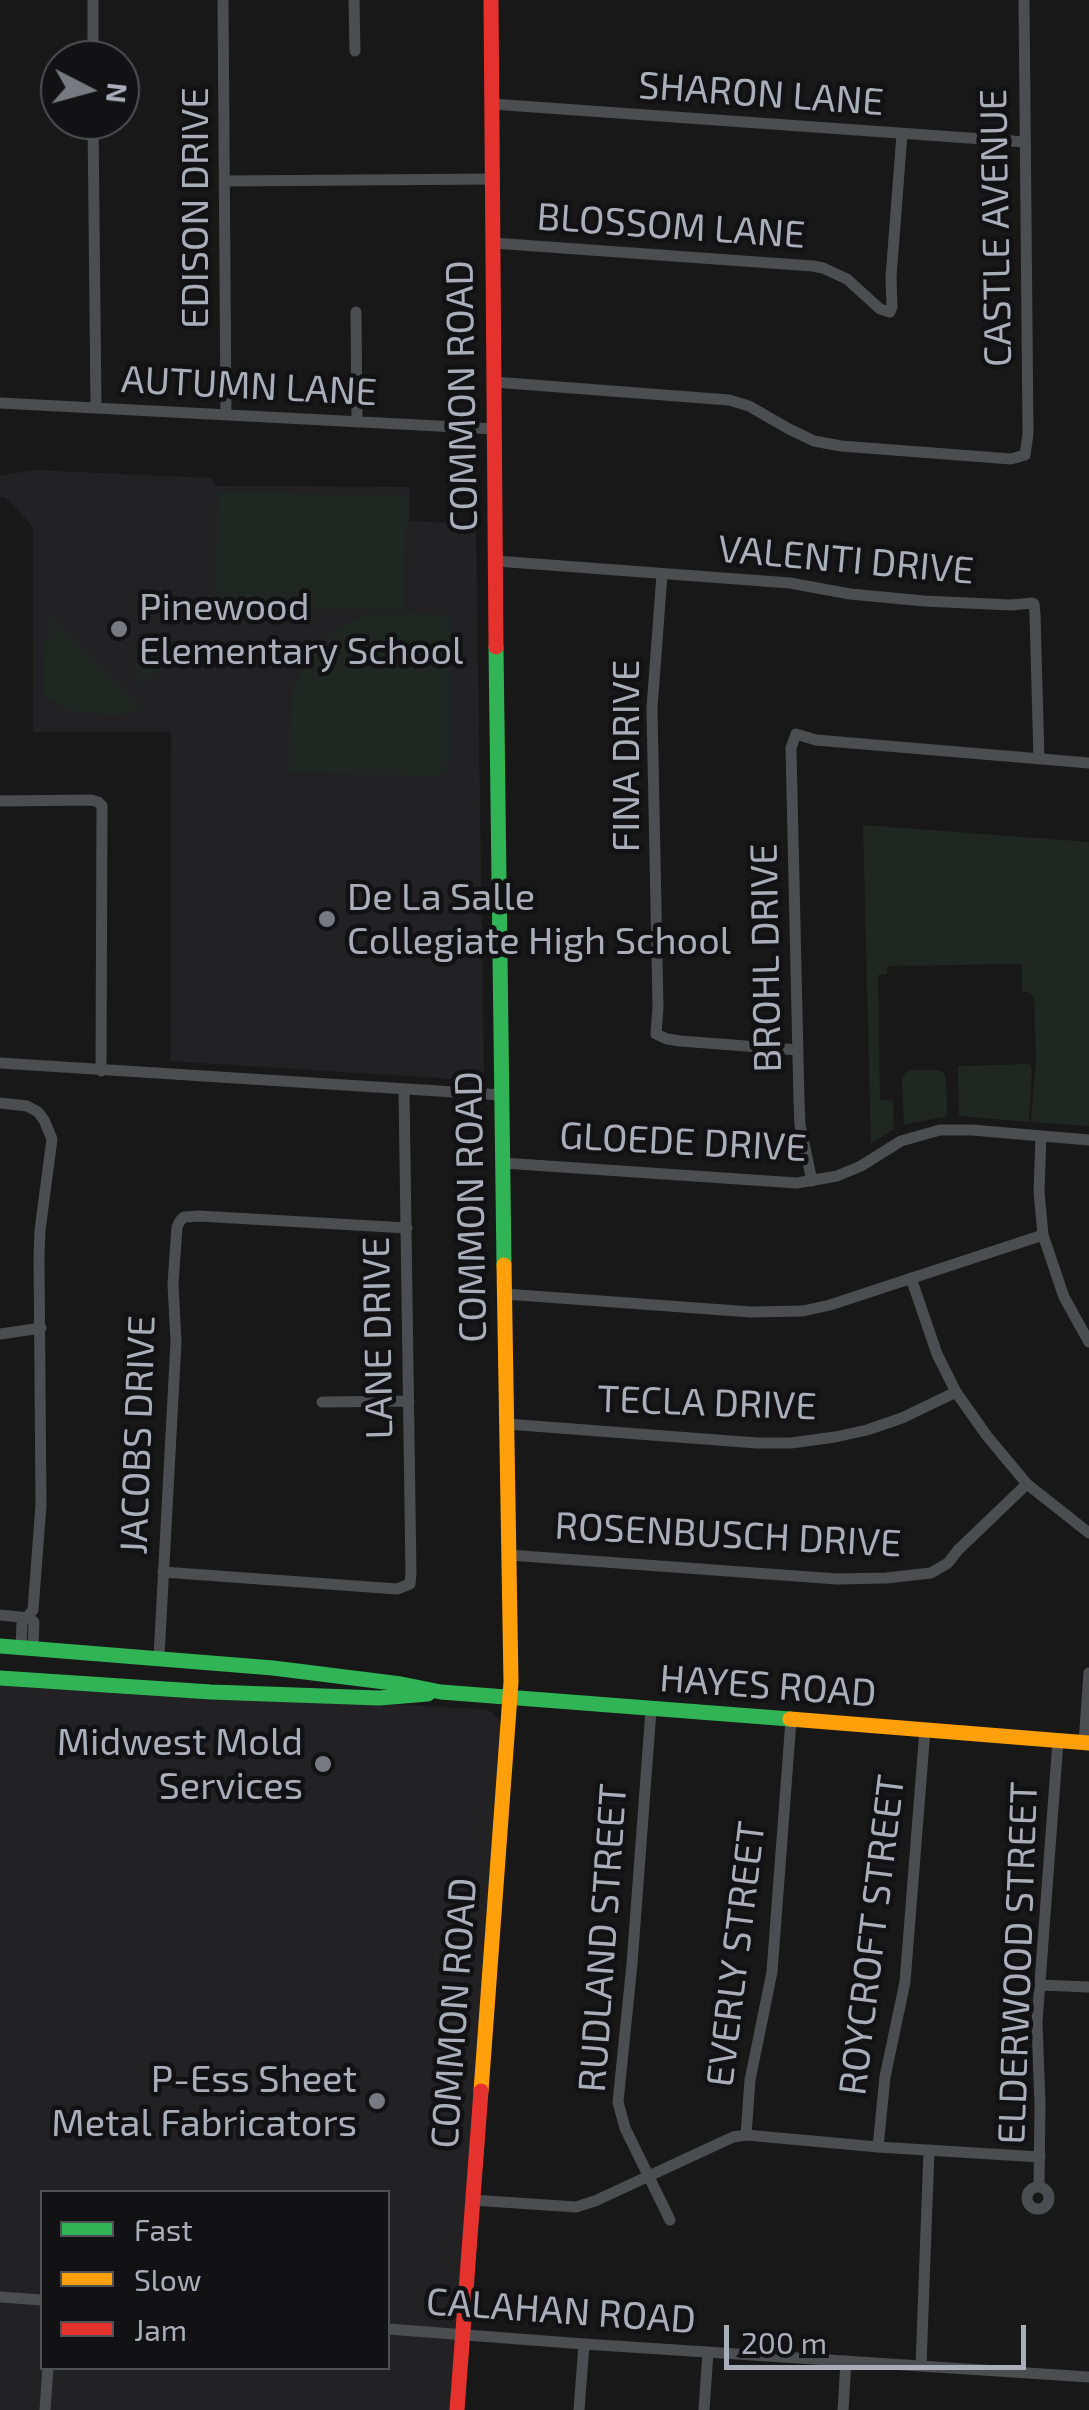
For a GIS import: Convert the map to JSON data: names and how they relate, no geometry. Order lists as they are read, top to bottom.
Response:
{
  "streets": {
    "street": [
      "SHARON LANE",
      "EDISON DRIVE",
      "BLOSSOM LANE",
      "CASTLE AVENUE",
      "AUTUMN LANE",
      "COMMON ROAD",
      "VALENTI DRIVE",
      "FINA DRIVE",
      "BROHL DRIVE",
      "GLOEDE DRIVE",
      "LANE DRIVE",
      "TECLA DRIVE",
      "JACOBS DRIVE",
      "ROSENBUSCH DRIVE",
      "HAYES ROAD",
      "ROYCROFT STREET",
      "RUDLAND STREET",
      "EVERLY STREET",
      "ELDERWOOD STREET",
      "CALAHAN ROAD"
    ]
  },
  "crossings": [
    ["SHARON LANE", "BLOSSOM LANE"],
    ["SHARON LANE", "CASTLE AVENUE"],
    ["SHARON LANE", "COMMON ROAD"],
    ["EDISON DRIVE", "BLOSSOM LANE"],
    ["EDISON DRIVE", "AUTUMN LANE"],
    ["BLOSSOM LANE", "COMMON ROAD"],
    ["CASTLE AVENUE", "COMMON ROAD"],
    ["AUTUMN LANE", "COMMON ROAD"],
    ["COMMON ROAD", "VALENTI DRIVE"],
    ["COMMON ROAD", "GLOEDE DRIVE"],
    ["COMMON ROAD", "TECLA DRIVE"],
    ["COMMON ROAD", "ROSENBUSCH DRIVE"],
    ["COMMON ROAD", "HAYES ROAD"],
    ["COMMON ROAD", "CALAHAN ROAD"],
    ["VALENTI DRIVE", "FINA DRIVE"],
    ["VALENTI DRIVE", "BROHL DRIVE"],
    ["FINA DRIVE", "BROHL DRIVE"],
    ["BROHL DRIVE", "GLOEDE DRIVE"],
    ["LANE DRIVE", "JACOBS DRIVE"],
    ["JACOBS DRIVE", "HAYES ROAD"],
    ["HAYES ROAD", "ROYCROFT STREET"],
    ["HAYES ROAD", "RUDLAND STREET"],
    ["HAYES ROAD", "EVERLY STREET"],
    ["HAYES ROAD", "ELDERWOOD STREET"]
  ],
  "places": [
    "Pinewood Elementary School",
    "De La Salle Collegiate High School",
    "Midwest Mold Services",
    "P-Ess Sheet Metal Fabricators"
  ],
  "legend": ["Fast", "Slow", "Jam"],
  "scale_bar": "200 m",
  "north": "right"
}
